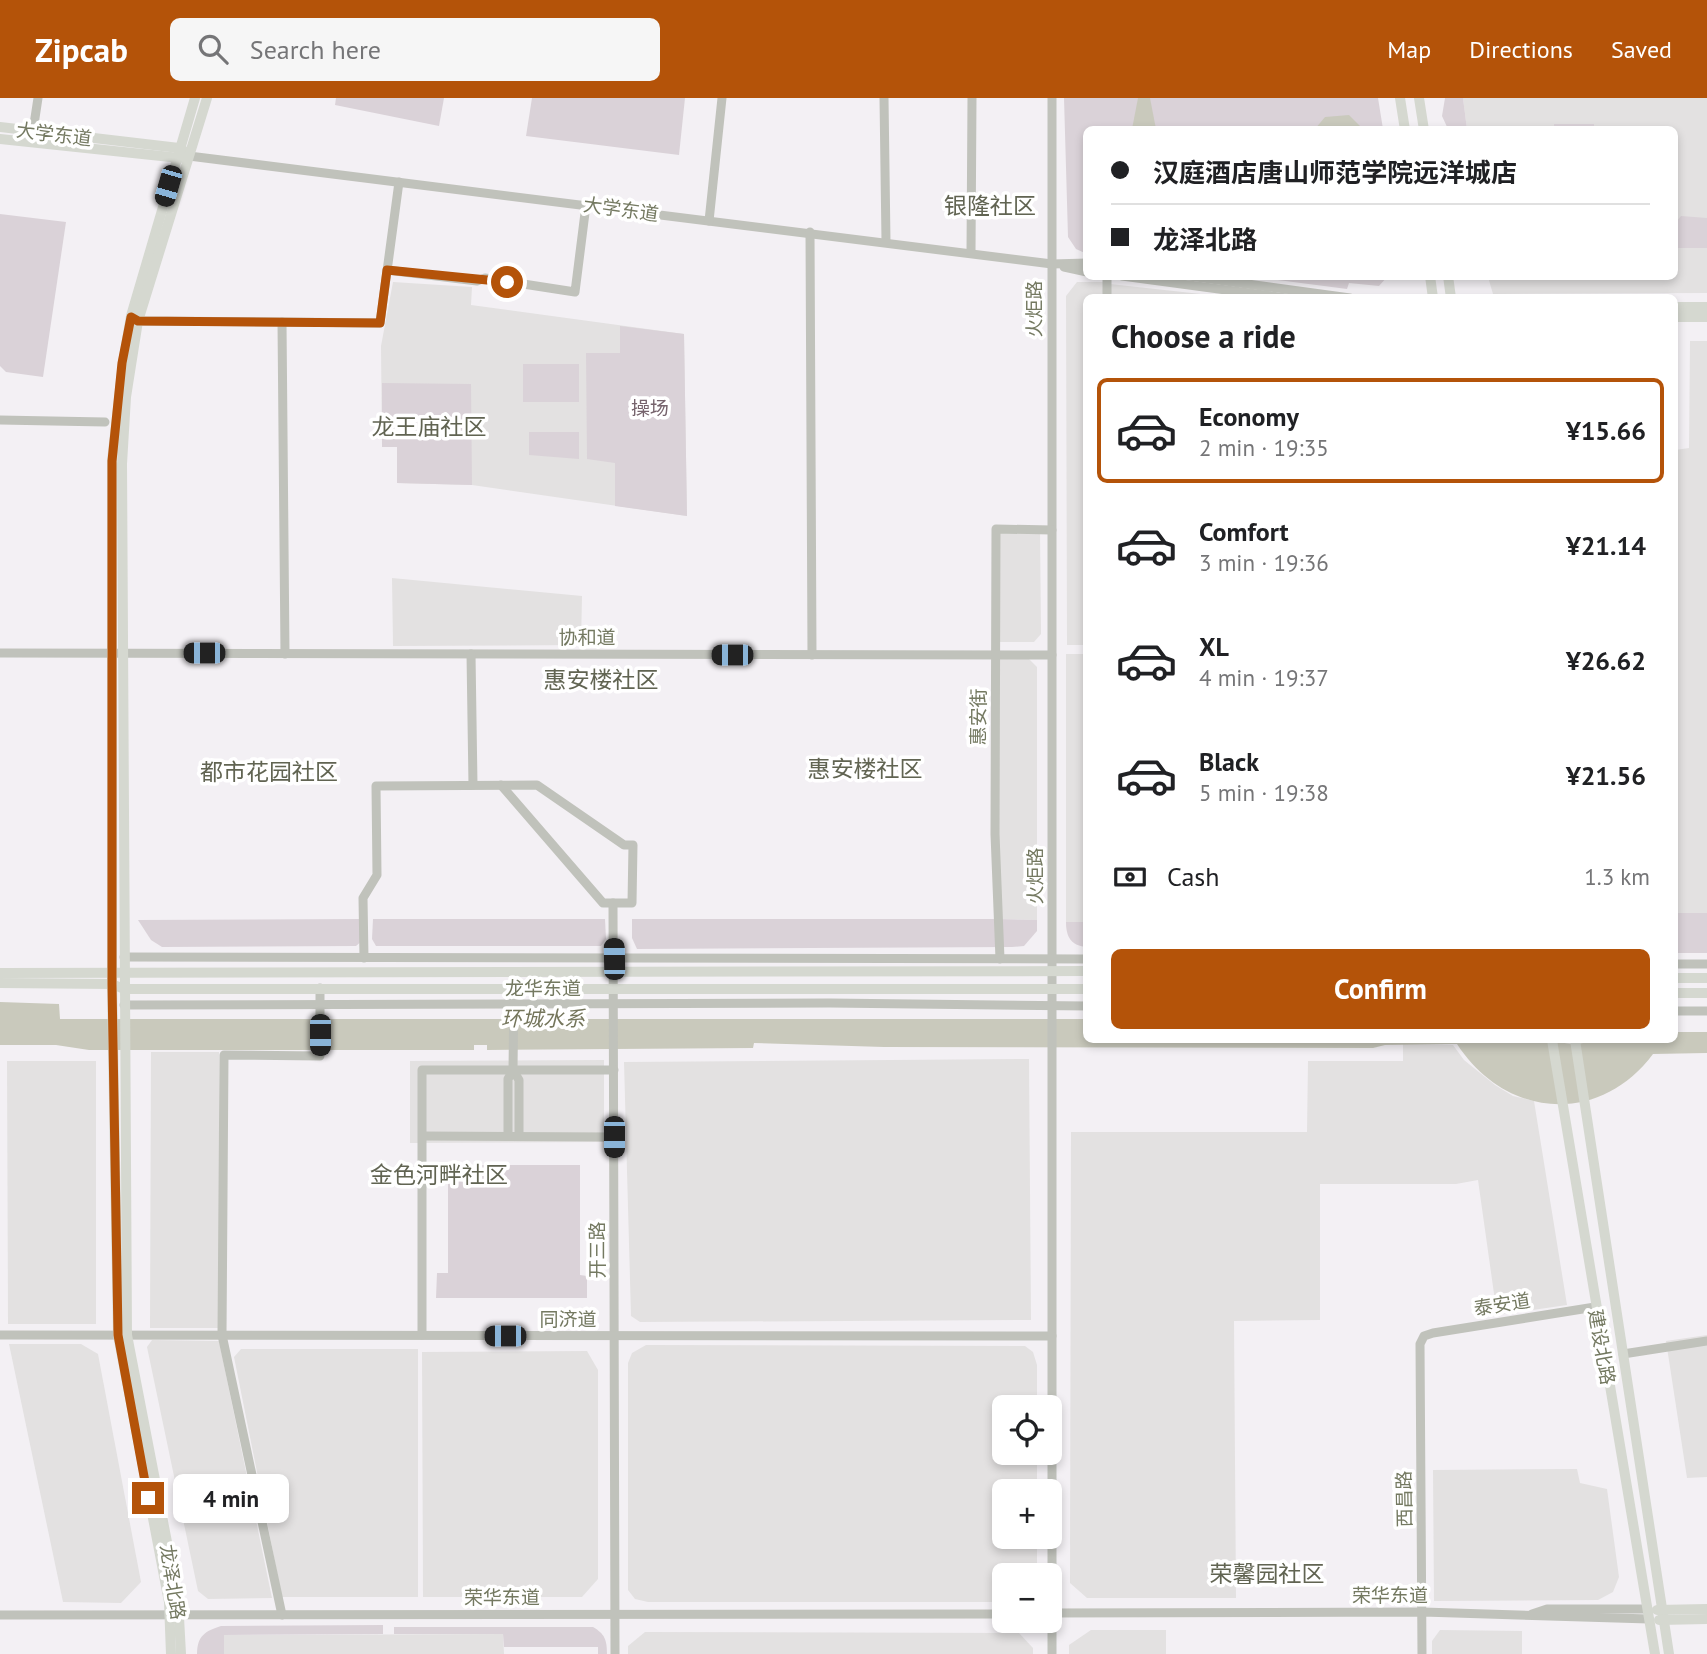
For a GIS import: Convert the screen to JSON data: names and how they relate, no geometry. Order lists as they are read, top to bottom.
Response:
{
  "streets": {
    "main road": [
      "大学东道",
      "龙华东道",
      "建设北路",
      "龙泽北路"
    ],
    "street": [
      "火炬路",
      "协和道",
      "惠安街",
      "开三路",
      "泰安道",
      "同济道",
      "西昌路",
      "荣华东道"
    ]
  },
  "crossings": [
    ["大学东道", "火炬路"],
    ["大学东道", "龙泽北路"],
    ["火炬路", "协和道"],
    ["火炬路", "惠安街"],
    ["火炬路", "龙华东道"],
    ["火炬路", "同济道"],
    ["协和道", "惠安街"],
    ["协和道", "龙泽北路"],
    ["龙华东道", "开三路"],
    ["龙华东道", "龙泽北路"],
    ["开三路", "同济道"],
    ["开三路", "荣华东道"],
    ["泰安道", "建设北路"],
    ["泰安道", "西昌路"],
    ["同济道", "龙泽北路"],
    ["建设北路", "荣华东道"],
    ["西昌路", "荣华东道"],
    ["龙泽北路", "荣华东道"]
  ],
  "districts": [
    "银隆社区",
    "龙王庙社区",
    "惠安楼社区",
    "惠安楼社区",
    "都市花园社区",
    "金色河畔社区",
    "荣馨园社区"
  ],
  "water": ["环城水系"],
  "parks": ["操场"],
  "page": {
    "header": "Zipcab",
    "search": "Search here",
    "nav": ["Map", "Directions", "Saved"],
    "banner": ["汉庭酒店唐山师范学院远洋城店", "龙泽北路"],
    "heading": "Choose a ride",
    "list": [
      {
        "name": "Economy",
        "note": "2 min · 19:35",
        "value": "¥15.66"
      },
      {
        "name": "Comfort",
        "note": "3 min · 19:36",
        "value": "¥21.14"
      },
      {
        "name": "XL",
        "note": "4 min · 19:37",
        "value": "¥26.62"
      },
      {
        "name": "Black",
        "note": "5 min · 19:38",
        "value": "¥21.56"
      }
    ],
    "pay": ["Cash", "1.3 km"],
    "buttons": "Confirm",
    "map_buttons": ["+", "−"],
    "bubble": "4 min"
  }
}
